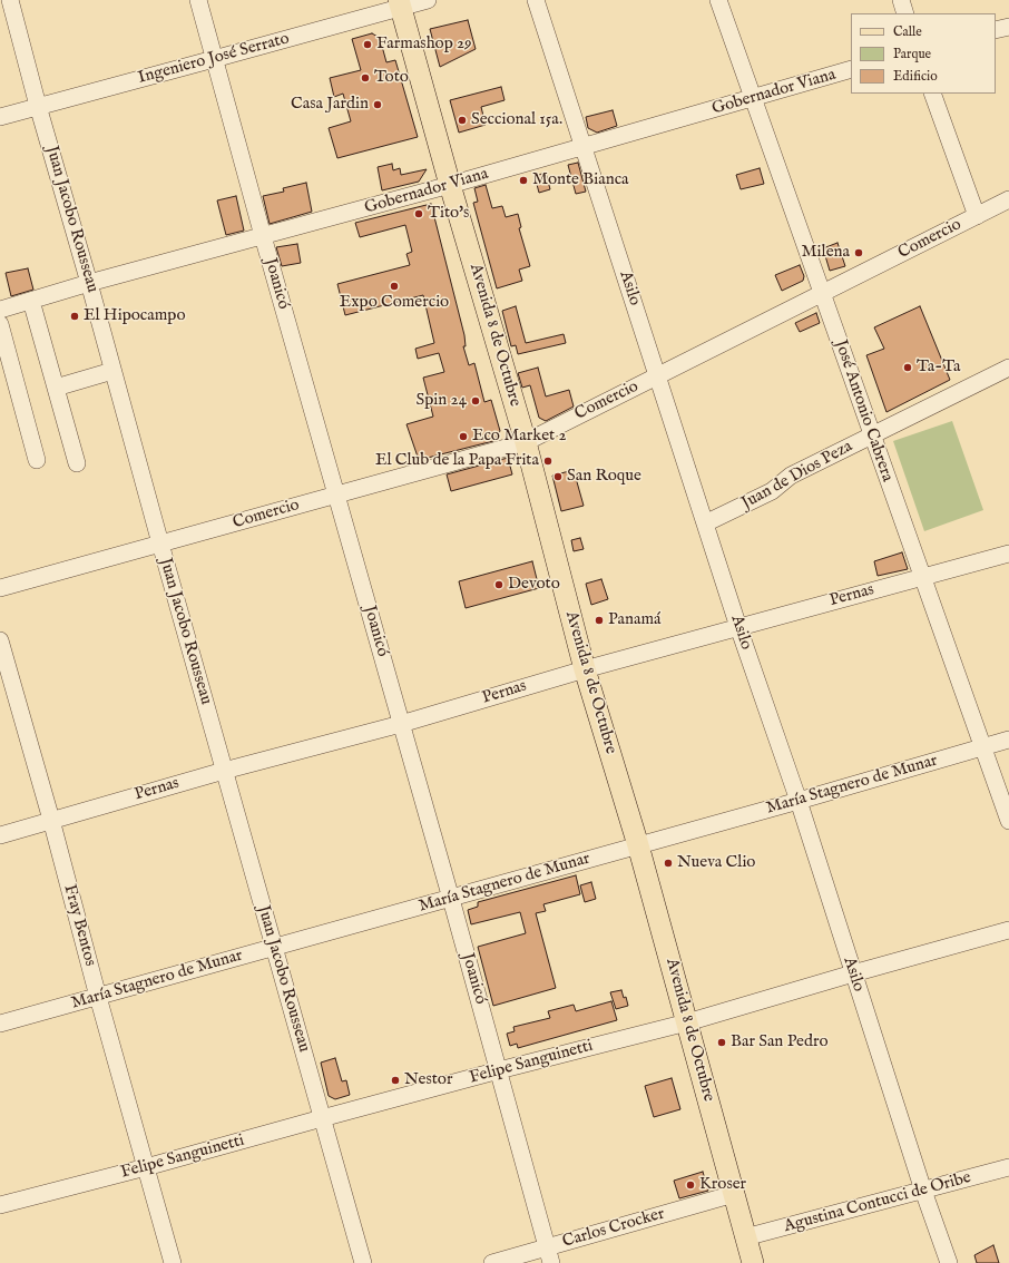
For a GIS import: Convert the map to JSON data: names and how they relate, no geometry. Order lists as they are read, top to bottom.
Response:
{
  "streets": {
    "main road": ["Avenida 8 de Octubre"],
    "street": [
      "Ingeniero José Serrato",
      "Gobernador Viana",
      "Juan Jacobo Rousseau",
      "Comercio",
      "Joanicó",
      "Asilo",
      "José Antonio Cabrera",
      "Juan de Dios Peza",
      "Pernas",
      "María Stagnero de Munar",
      "Fray Bentos",
      "Felipe Sanguinetti",
      "Agustina Contucci de Oribe",
      "Carlos Crocker"
    ]
  },
  "crossings": [
    ["Ingeniero José Serrato", "Juan Jacobo Rousseau"],
    ["Ingeniero José Serrato", "Joanicó"],
    ["Ingeniero José Serrato", "Avenida 8 de Octubre"],
    ["Gobernador Viana", "Juan Jacobo Rousseau"],
    ["Gobernador Viana", "Joanicó"],
    ["Gobernador Viana", "Asilo"],
    ["Gobernador Viana", "Avenida 8 de Octubre"],
    ["Gobernador Viana", "José Antonio Cabrera"],
    ["Juan Jacobo Rousseau", "Comercio"],
    ["Juan Jacobo Rousseau", "Pernas"],
    ["Juan Jacobo Rousseau", "María Stagnero de Munar"],
    ["Juan Jacobo Rousseau", "Felipe Sanguinetti"],
    ["Comercio", "Joanicó"],
    ["Comercio", "Asilo"],
    ["Comercio", "Avenida 8 de Octubre"],
    ["Comercio", "José Antonio Cabrera"],
    ["Joanicó", "Pernas"],
    ["Joanicó", "María Stagnero de Munar"],
    ["Joanicó", "Felipe Sanguinetti"],
    ["Joanicó", "Carlos Crocker"],
    ["Asilo", "Juan de Dios Peza"],
    ["Asilo", "Pernas"],
    ["Asilo", "María Stagnero de Munar"],
    ["Asilo", "Felipe Sanguinetti"],
    ["Asilo", "Agustina Contucci de Oribe"],
    ["Avenida 8 de Octubre", "Pernas"],
    ["Avenida 8 de Octubre", "María Stagnero de Munar"],
    ["Avenida 8 de Octubre", "Felipe Sanguinetti"],
    ["Avenida 8 de Octubre", "Agustina Contucci de Oribe"],
    ["Avenida 8 de Octubre", "Carlos Crocker"],
    ["José Antonio Cabrera", "Juan de Dios Peza"],
    ["José Antonio Cabrera", "Pernas"],
    ["José Antonio Cabrera", "María Stagnero de Munar"],
    ["Pernas", "Fray Bentos"],
    ["María Stagnero de Munar", "Fray Bentos"],
    ["Fray Bentos", "Felipe Sanguinetti"]
  ],
  "places": [
    "Farmashop 29",
    "Toto",
    "Casa Jardin",
    "Seccional 15a.",
    "Monte Bianca",
    "Tito's",
    "Milena",
    "Expo Comercio",
    "El Hipocampo",
    "Ta-Ta",
    "Spin 24",
    "Eco Market 2",
    "El Club de la Papa Frita",
    "San Roque",
    "Devoto",
    "Panamá",
    "Nueva Clio",
    "Bar San Pedro",
    "Nestor",
    "Kroser"
  ],
  "legend": ["Calle", "Parque", "Edificio"]
}
